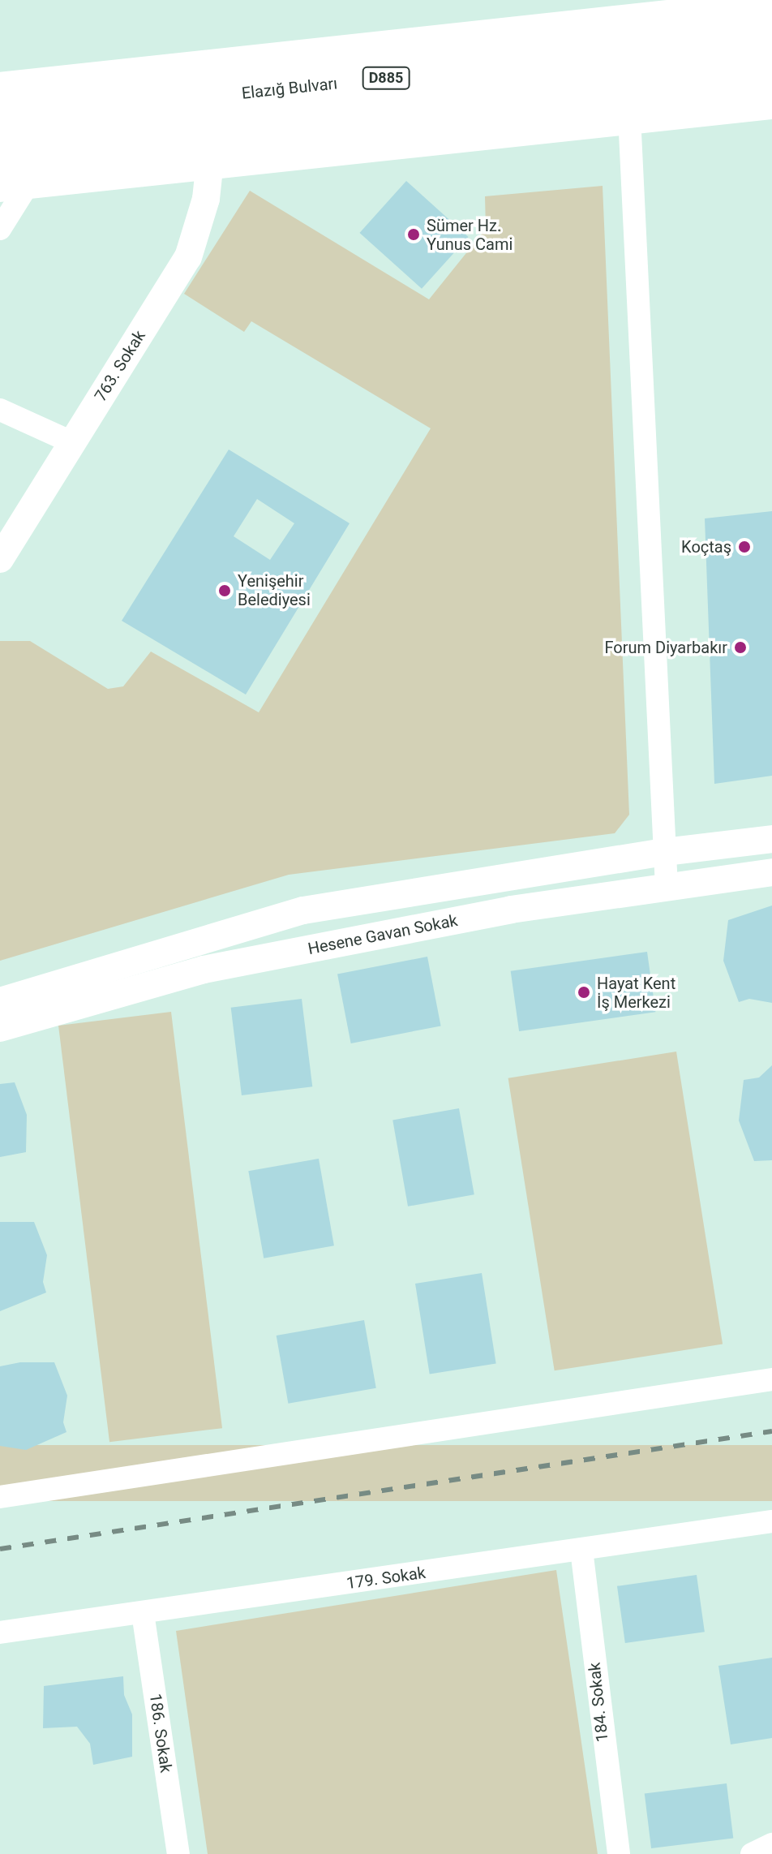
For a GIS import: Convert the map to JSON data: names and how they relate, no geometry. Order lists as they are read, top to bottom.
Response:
{
  "streets": {
    "highway": ["D885", "Elazığ Bulvarı"],
    "street": [
      "763. Sokak",
      "Hesene Gavan Sokak",
      "179. Sokak",
      "184. Sokak",
      "186. Sokak"
    ]
  },
  "crossings": [
    ["179. Sokak", "184. Sokak"],
    ["179. Sokak", "186. Sokak"]
  ],
  "places": [
    "Sümer Hz. Yunus Cami",
    "Koçtaş",
    "Yenişehir Belediyesi",
    "Forum Diyarbakır",
    "Hayat Kent İş Merkezi"
  ]
}
